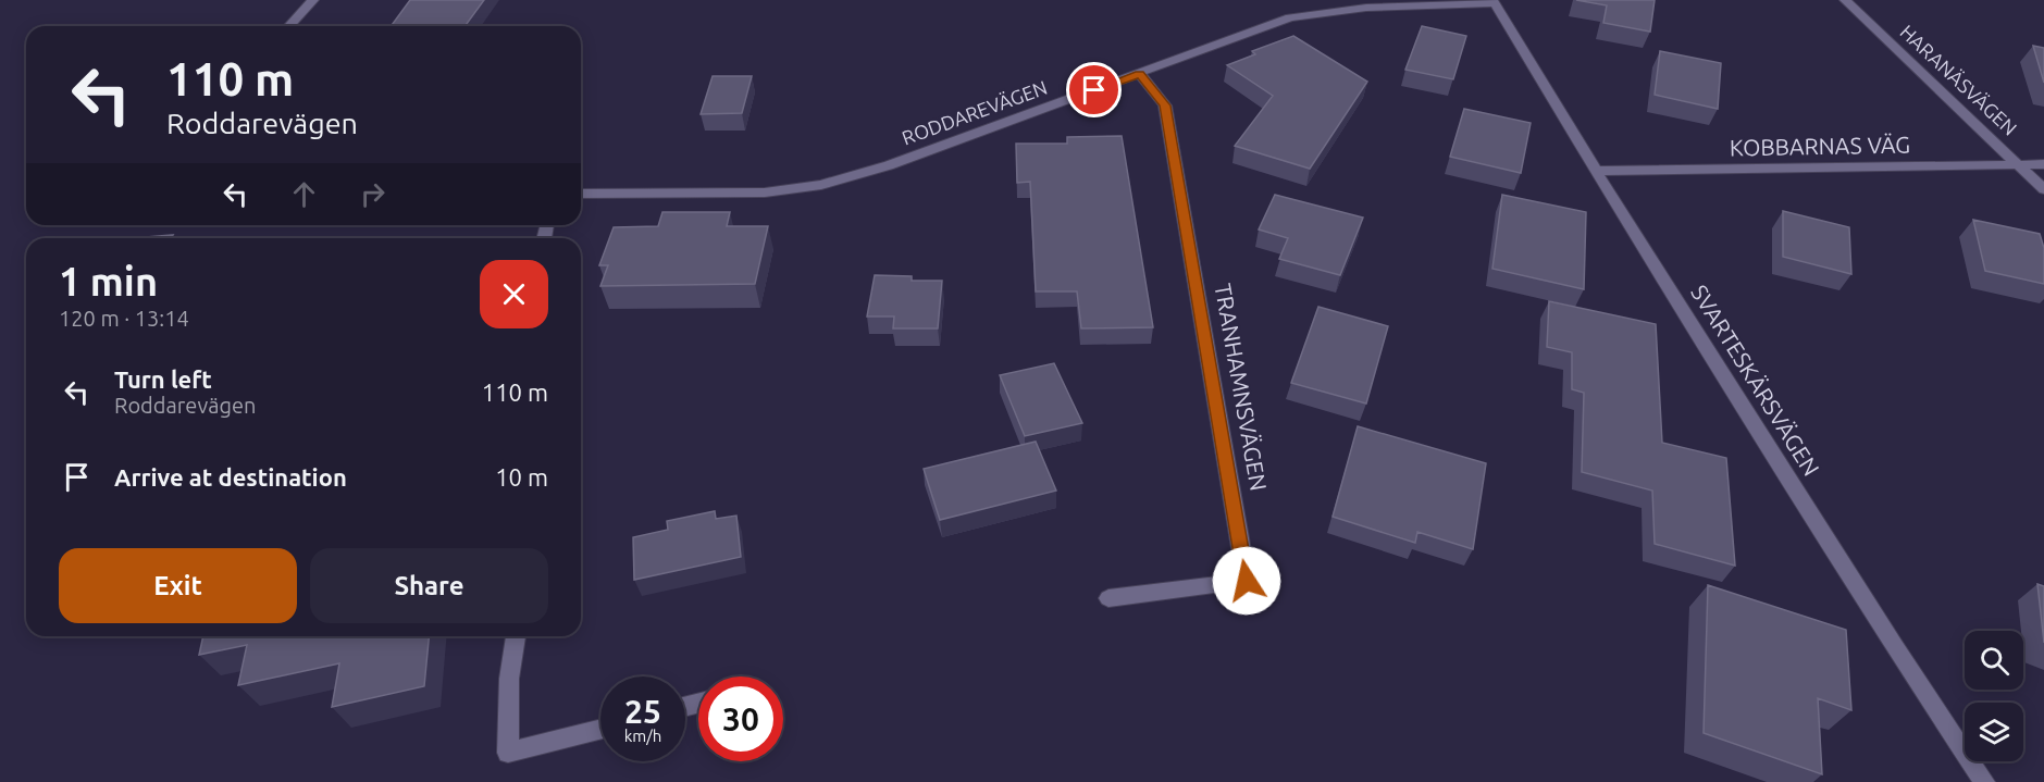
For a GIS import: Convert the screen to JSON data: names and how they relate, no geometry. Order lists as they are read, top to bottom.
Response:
{
  "streets": {
    "street": [
      "HARANÄSVÄGEN",
      "RODDAREVÄGEN",
      "KOBBARNAS VÄG",
      "SVARTESKÄRSVÄGEN",
      "TRANHAMNSVÄGEN"
    ]
  },
  "crossings": [
    ["HARANÄSVÄGEN", "KOBBARNAS VÄG"],
    ["RODDAREVÄGEN", "SVARTESKÄRSVÄGEN"],
    ["RODDAREVÄGEN", "TRANHAMNSVÄGEN"],
    ["KOBBARNAS VÄG", "SVARTESKÄRSVÄGEN"]
  ],
  "page": {
    "turn": ["110 m", "Roddarevägen"],
    "heading": ["1 min", "120 m · 13:14"],
    "list": [
      {
        "name": "Turn left",
        "note": "Roddarevägen",
        "value": "110 m"
      },
      {
        "name": "Arrive at destination",
        "value": "10 m"
      }
    ],
    "buttons": ["Exit", "Share"],
    "speed": "25 km/h",
    "limit": "30"
  }
}
